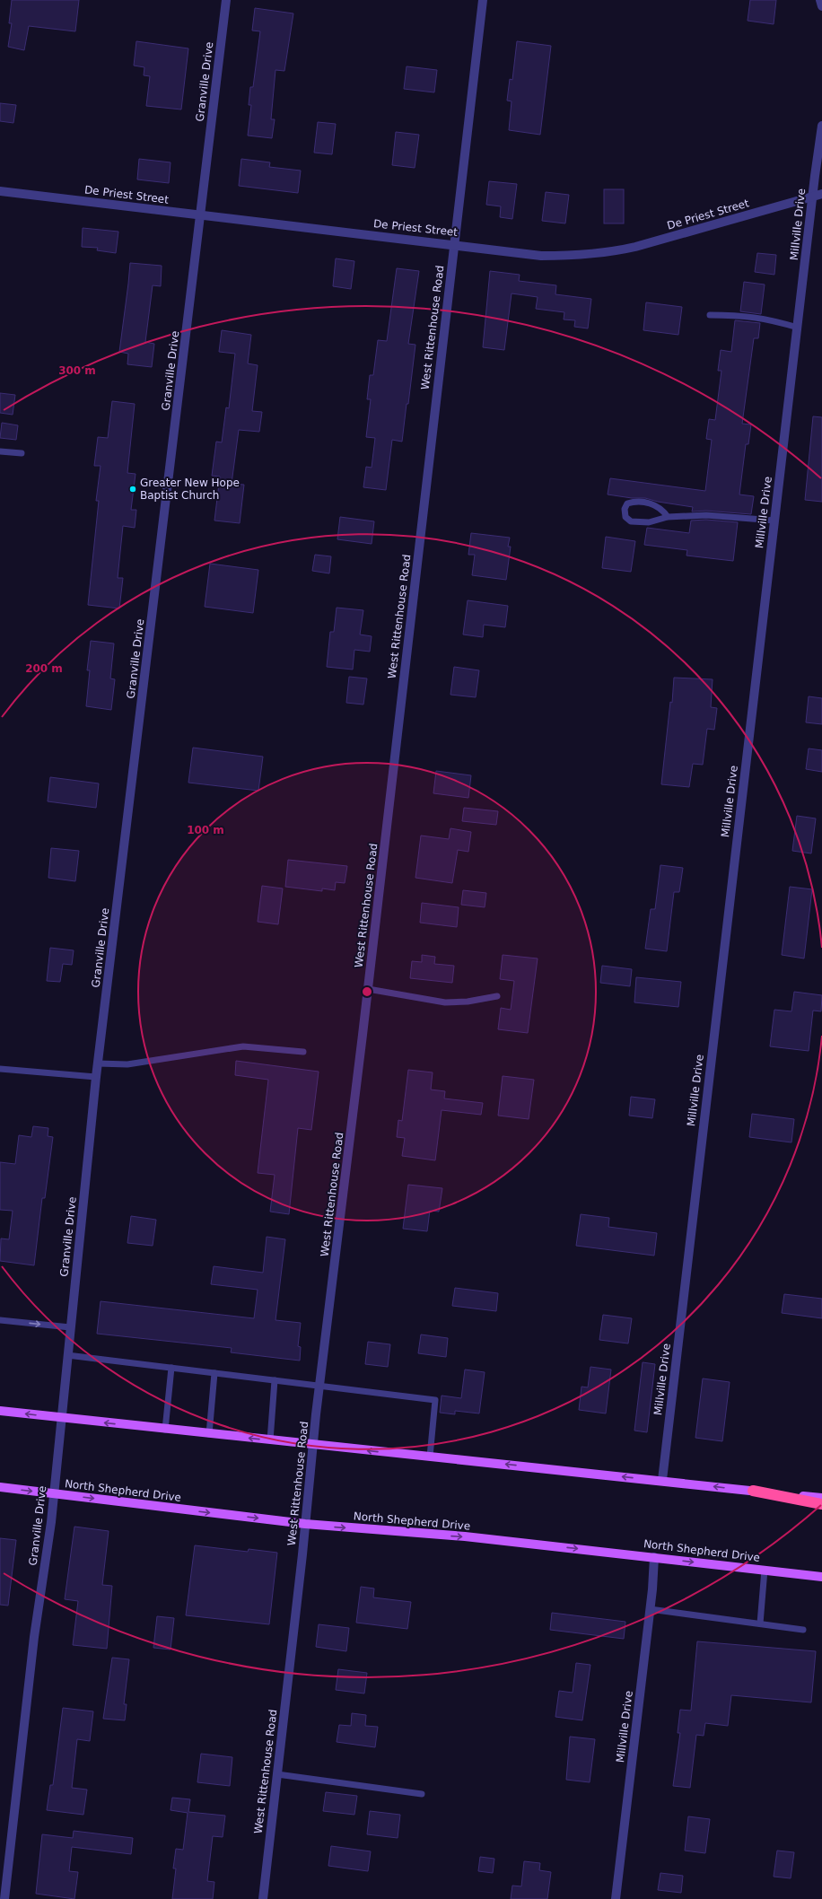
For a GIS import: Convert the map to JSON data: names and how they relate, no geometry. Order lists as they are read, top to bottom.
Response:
{
  "streets": {
    "main road": ["North Shepherd Drive"],
    "street": [
      "Granville Drive",
      "De Priest Street",
      "Millville Drive",
      "West Rittenhouse Road"
    ]
  },
  "crossings": [
    ["Granville Drive", "De Priest Street"],
    ["Granville Drive", "North Shepherd Drive"],
    ["De Priest Street", "Millville Drive"],
    ["De Priest Street", "West Rittenhouse Road"],
    ["Millville Drive", "North Shepherd Drive"],
    ["West Rittenhouse Road", "North Shepherd Drive"]
  ],
  "places": ["Greater New Hope Baptist Church"],
  "rings": ["300 m", "200 m", "100 m"]
}
